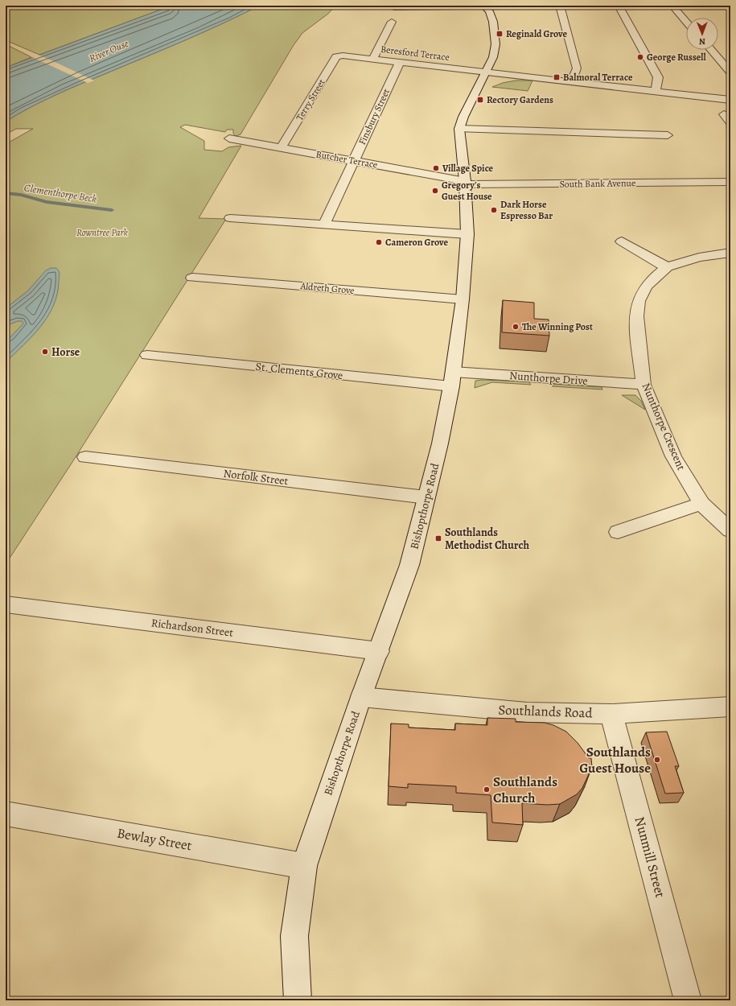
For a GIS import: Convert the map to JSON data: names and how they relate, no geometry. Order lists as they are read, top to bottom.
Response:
{
  "streets": {
    "street": [
      "Beresford Terrace",
      "Terry Street",
      "Finsbury Street",
      "Butcher Terrace",
      "South Bank Avenue",
      "Aldreth Grove",
      "St. Clements Grove",
      "Nunthorpe Drive",
      "Nunthorpe Crescent",
      "Norfolk Street",
      "Bishopthorpe Road",
      "Richardson Street",
      "Southlands Road",
      "Bewlay Street",
      "Nunmill Street"
    ]
  },
  "crossings": [
    ["Beresford Terrace", "Terry Street"],
    ["Beresford Terrace", "Finsbury Street"],
    ["Beresford Terrace", "Bishopthorpe Road"],
    ["Terry Street", "Butcher Terrace"],
    ["Finsbury Street", "Butcher Terrace"],
    ["Butcher Terrace", "South Bank Avenue"],
    ["Butcher Terrace", "Bishopthorpe Road"],
    ["South Bank Avenue", "Bishopthorpe Road"],
    ["Aldreth Grove", "Bishopthorpe Road"],
    ["St. Clements Grove", "Nunthorpe Drive"],
    ["St. Clements Grove", "Bishopthorpe Road"],
    ["Nunthorpe Drive", "Nunthorpe Crescent"],
    ["Nunthorpe Drive", "Bishopthorpe Road"],
    ["Norfolk Street", "Bishopthorpe Road"],
    ["Bishopthorpe Road", "Richardson Street"],
    ["Bishopthorpe Road", "Southlands Road"],
    ["Bishopthorpe Road", "Bewlay Street"],
    ["Southlands Road", "Nunmill Street"]
  ],
  "water": ["River Ouse", "Clementhorpe Beck"],
  "parks": ["Rowntree Park"],
  "places": {
    "transit": [
      "Reginald Grove",
      "Balmoral Terrace",
      "Rectory Gardens",
      "Southlands Methodist Church"
    ],
    "other": [
      "George Russell",
      "Village Spice",
      "Gregory's Guest House",
      "Dark Horse Espresso Bar",
      "Cameron Grove",
      "The Winning Post",
      "Horse",
      "Southlands Guest House",
      "Southlands Church"
    ]
  },
  "north": "bottom"
}
